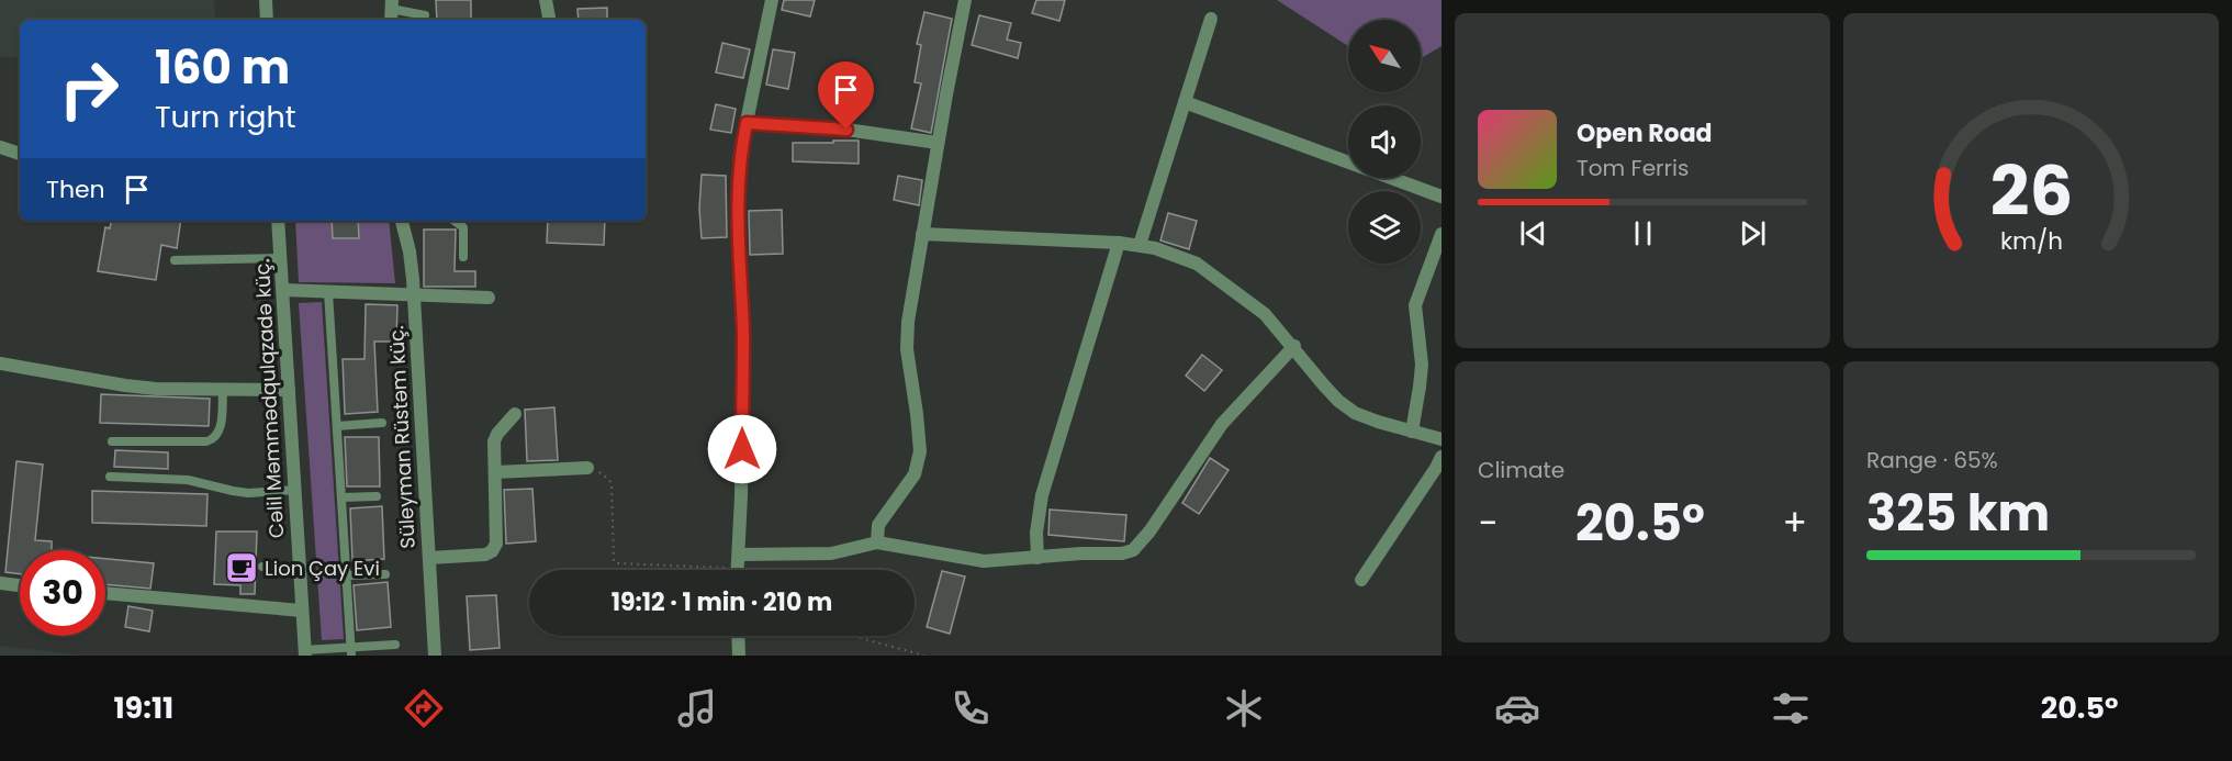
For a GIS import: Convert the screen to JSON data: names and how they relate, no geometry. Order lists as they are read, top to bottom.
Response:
{
  "streets": {
    "street": ["Cəlil Məmmədqulqzadə küç.", "Süleyman Rüstəm küç."]
  },
  "places": {
    "cafe": ["Lion Çay Evi"]
  },
  "north": "top left",
  "page": {
    "turn": ["160 m", "Turn right"],
    "song": ["Open Road", "Tom Ferris"],
    "then": "Then",
    "tile": [
      "Climate",
      ["Range · 65%", "325 km"]
    ],
    "heat": ["−", "20.5°", "+"],
    "limit": "30",
    "trip": "19:12 · 1 min · 210 m",
    "tabs": ["19:11", "20.5°"],
    "gauge": ["26", "km/h"]
  }
}
